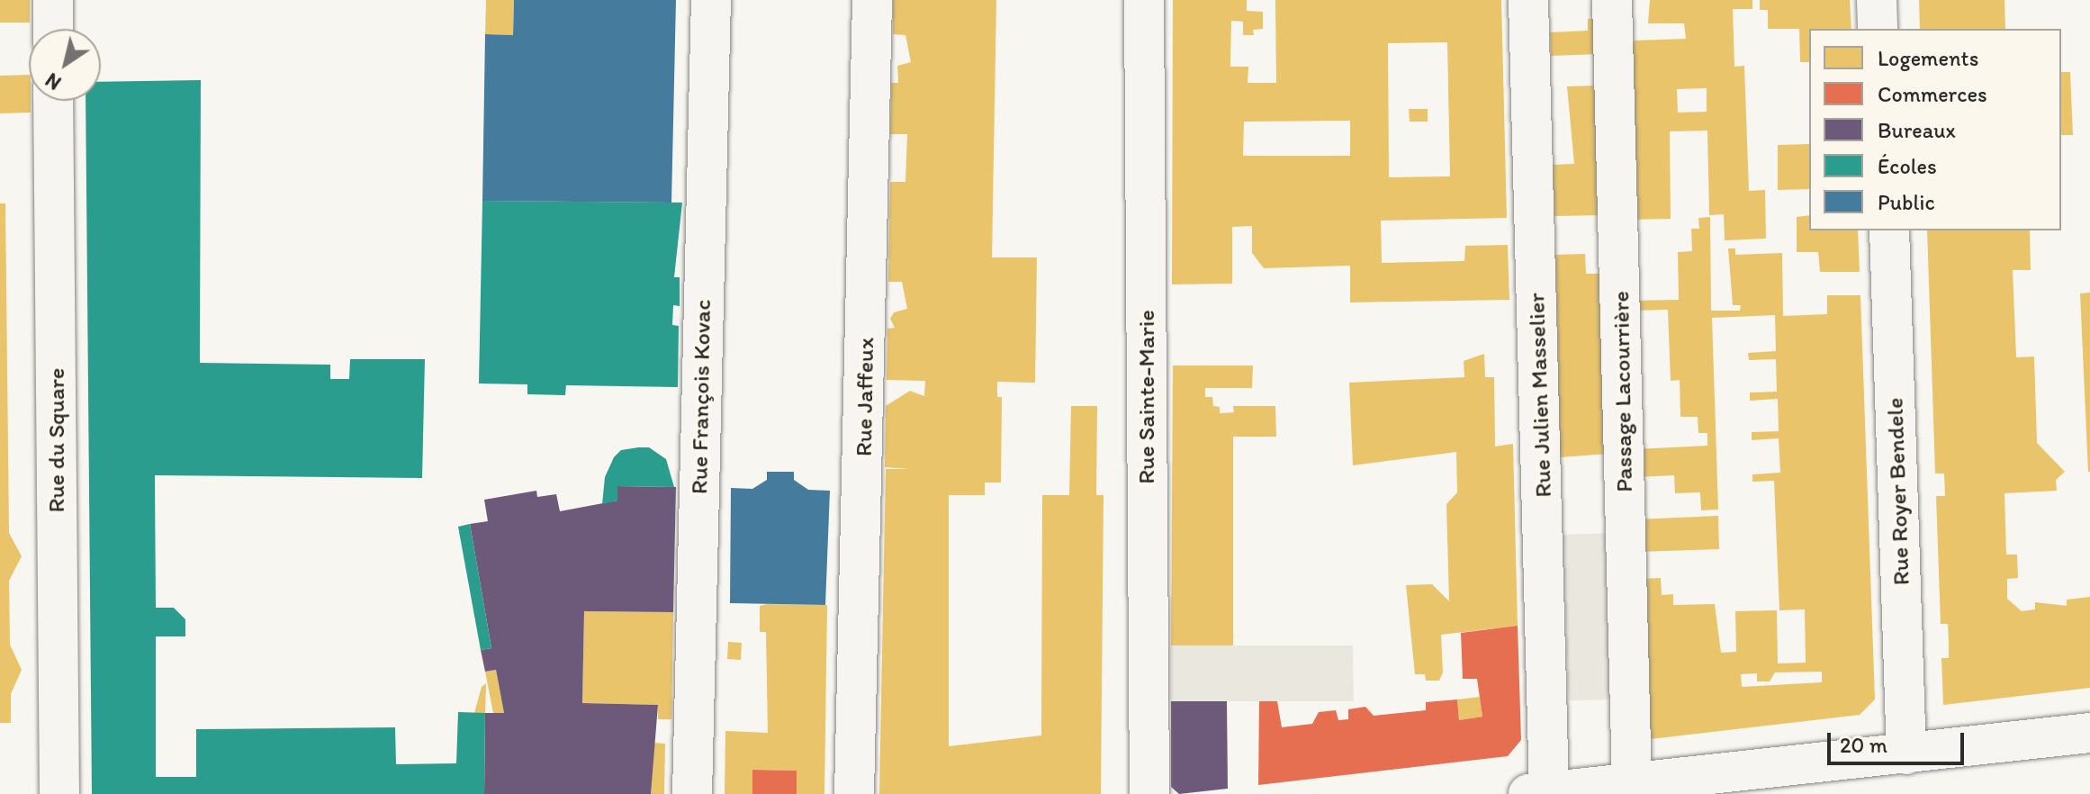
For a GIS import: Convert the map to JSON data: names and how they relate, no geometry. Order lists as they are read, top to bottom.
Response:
{
  "streets": {
    "street": [
      "Passage Lacourrière",
      "Rue Julien Masselier",
      "Rue François Kovac",
      "Rue Jaffeux",
      "Rue Sainte-Marie",
      "Rue du Square",
      "Rue Royer Bendele"
    ]
  },
  "legend": [
    "Logements",
    "Commerces",
    "Bureaux",
    "Écoles",
    "Public"
  ],
  "scale_bar": "20 m",
  "north": "bottom left"
}
